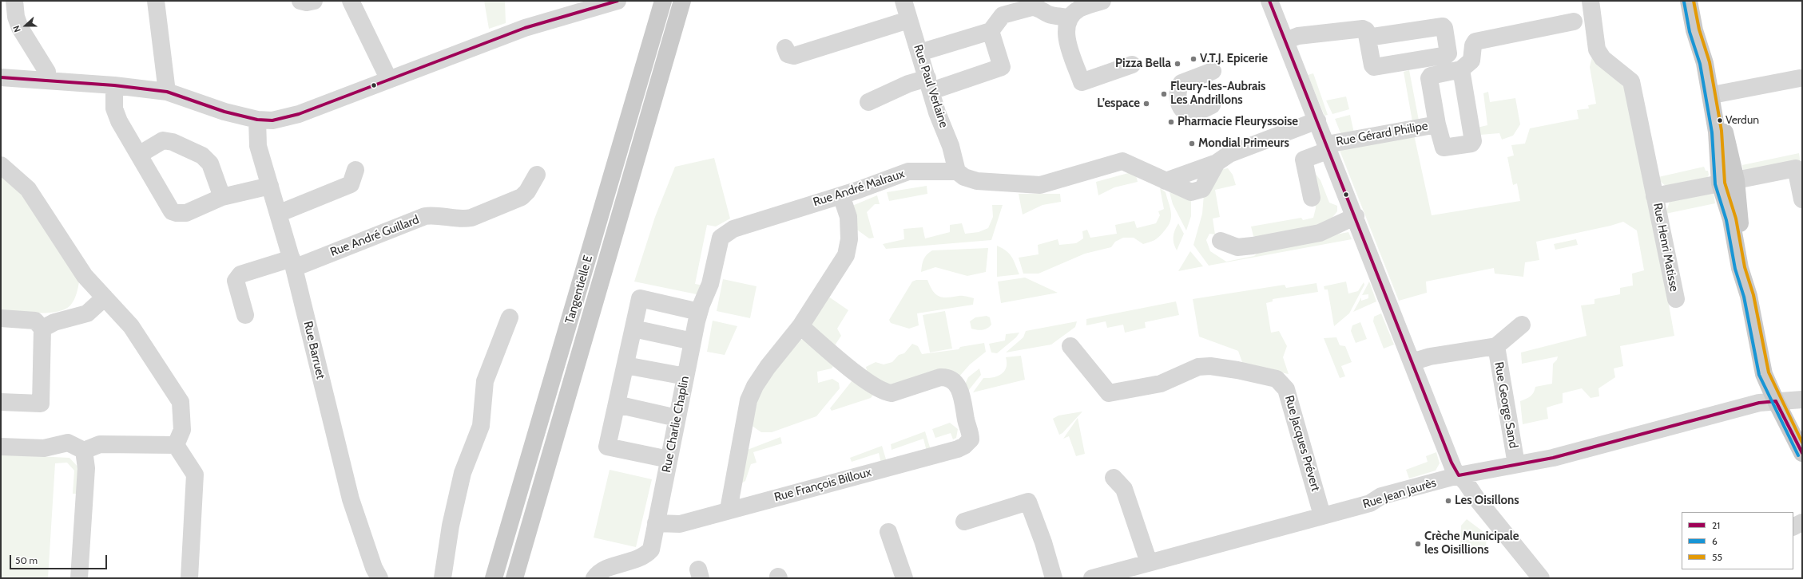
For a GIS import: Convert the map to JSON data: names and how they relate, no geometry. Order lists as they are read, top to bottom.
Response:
{
  "streets": {
    "main road": ["Tangentielle E"],
    "street": [
      "Rue Paul Verlaine",
      "Rue Gérard Philipe",
      "Rue André Malraux",
      "Rue André Guillard",
      "Rue Henri Matisse",
      "Rue Barruet",
      "Rue George Sand",
      "Rue Charlie Chaplin",
      "Rue Jacques Prévert",
      "Rue François Billoux",
      "Rue Jean Jaurès"
    ]
  },
  "crossings": [
    ["Rue Paul Verlaine", "Rue André Malraux"],
    ["Rue André Malraux", "Rue Charlie Chaplin"],
    ["Rue André Guillard", "Rue Barruet"],
    ["Rue George Sand", "Rue Jean Jaurès"],
    ["Rue Charlie Chaplin", "Rue François Billoux"],
    ["Rue Jacques Prévert", "Rue Jean Jaurès"]
  ],
  "places": [
    "V.T.J. Epicerie",
    "Pizza Bella",
    "Fleury-les-Aubrais Les Andrillons",
    "L’espace",
    "Verdun",
    "Pharmacie Fleuryssoise",
    "Mondial Primeurs",
    "Les Oisillons",
    "Crèche Municipale les Oisillions"
  ],
  "lines": ["transit line 21", "transit line 55", "transit line 6"],
  "legend": ["21", "6", "55"],
  "scale_bar": "50 m",
  "north": "left"
}
